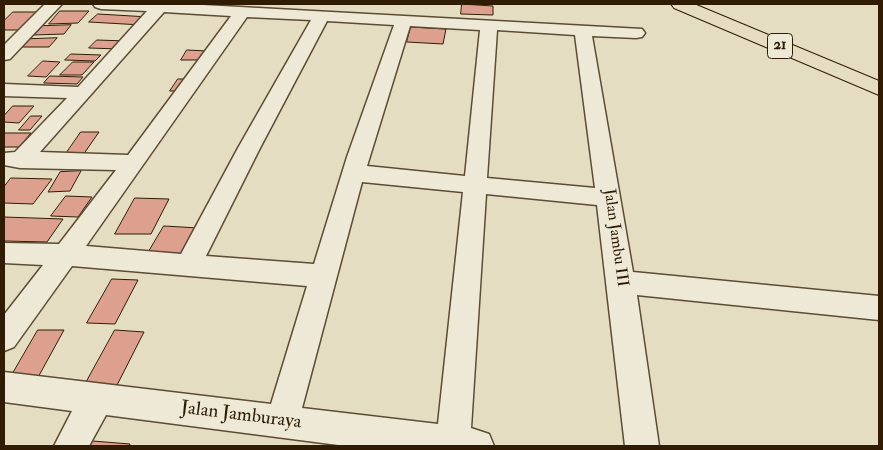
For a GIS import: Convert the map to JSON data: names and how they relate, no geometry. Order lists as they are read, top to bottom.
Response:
{
  "streets": {
    "highway": ["21"],
    "street": ["Jalan Jambu III", "Jalan Jamburaya"]
  }
}
